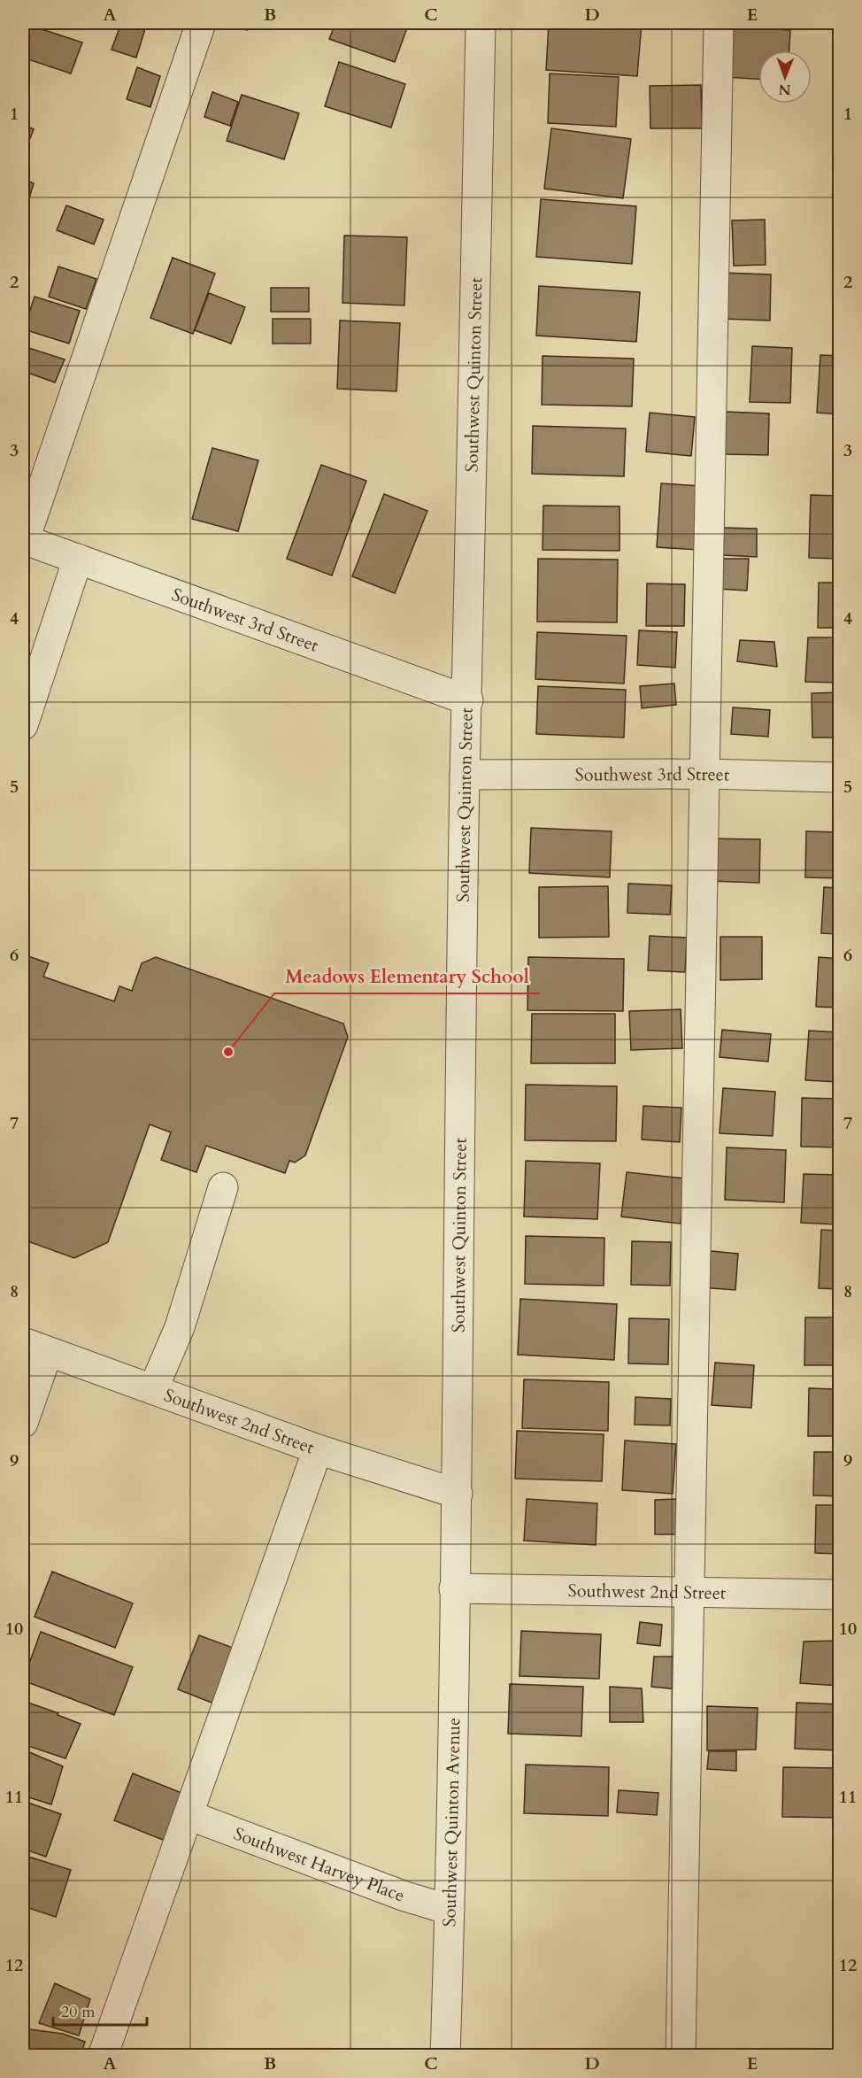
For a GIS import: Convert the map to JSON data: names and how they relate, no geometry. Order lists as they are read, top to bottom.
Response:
{
  "streets": {
    "street": [
      "Southwest Quinton Street",
      "Southwest 3rd Street",
      "Southwest 2nd Street",
      "Southwest Quinton Avenue",
      "Southwest Harvey Place"
    ]
  },
  "crossings": [
    ["Southwest Quinton Street", "Southwest 3rd Street"],
    ["Southwest Quinton Street", "Southwest 2nd Street"],
    ["Southwest Quinton Street", "Southwest Quinton Avenue"],
    ["Southwest 2nd Street", "Southwest Quinton Avenue"],
    ["Southwest Quinton Avenue", "Southwest Harvey Place"]
  ],
  "places": ["Meadows Elementary School"],
  "scale_bar": "20 m",
  "north": "bottom",
  "grid": {
    "columns": [
      "A",
      "B",
      "C",
      "D",
      "E"
    ],
    "rows": [
      "1",
      "2",
      "3",
      "4",
      "5",
      "6",
      "7",
      "8",
      "9",
      "10",
      "11",
      "12"
    ]
  }
}
